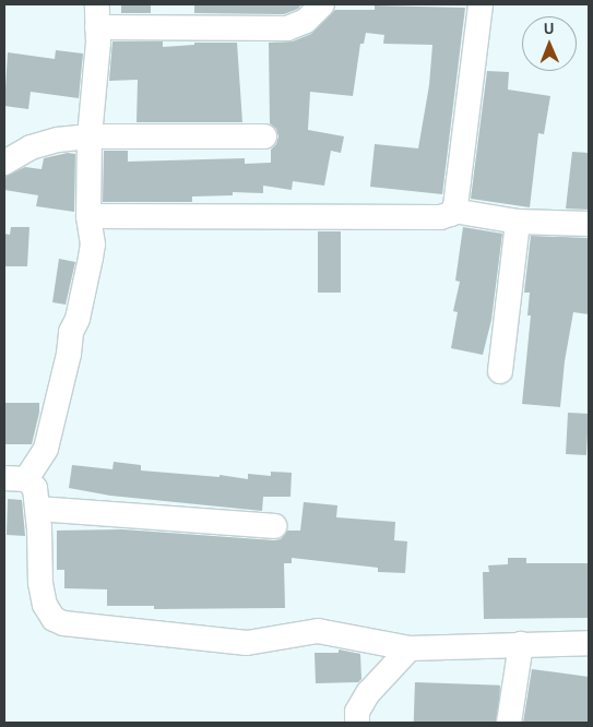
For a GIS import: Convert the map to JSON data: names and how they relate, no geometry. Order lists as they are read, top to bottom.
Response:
{
  "north": "top"
}
